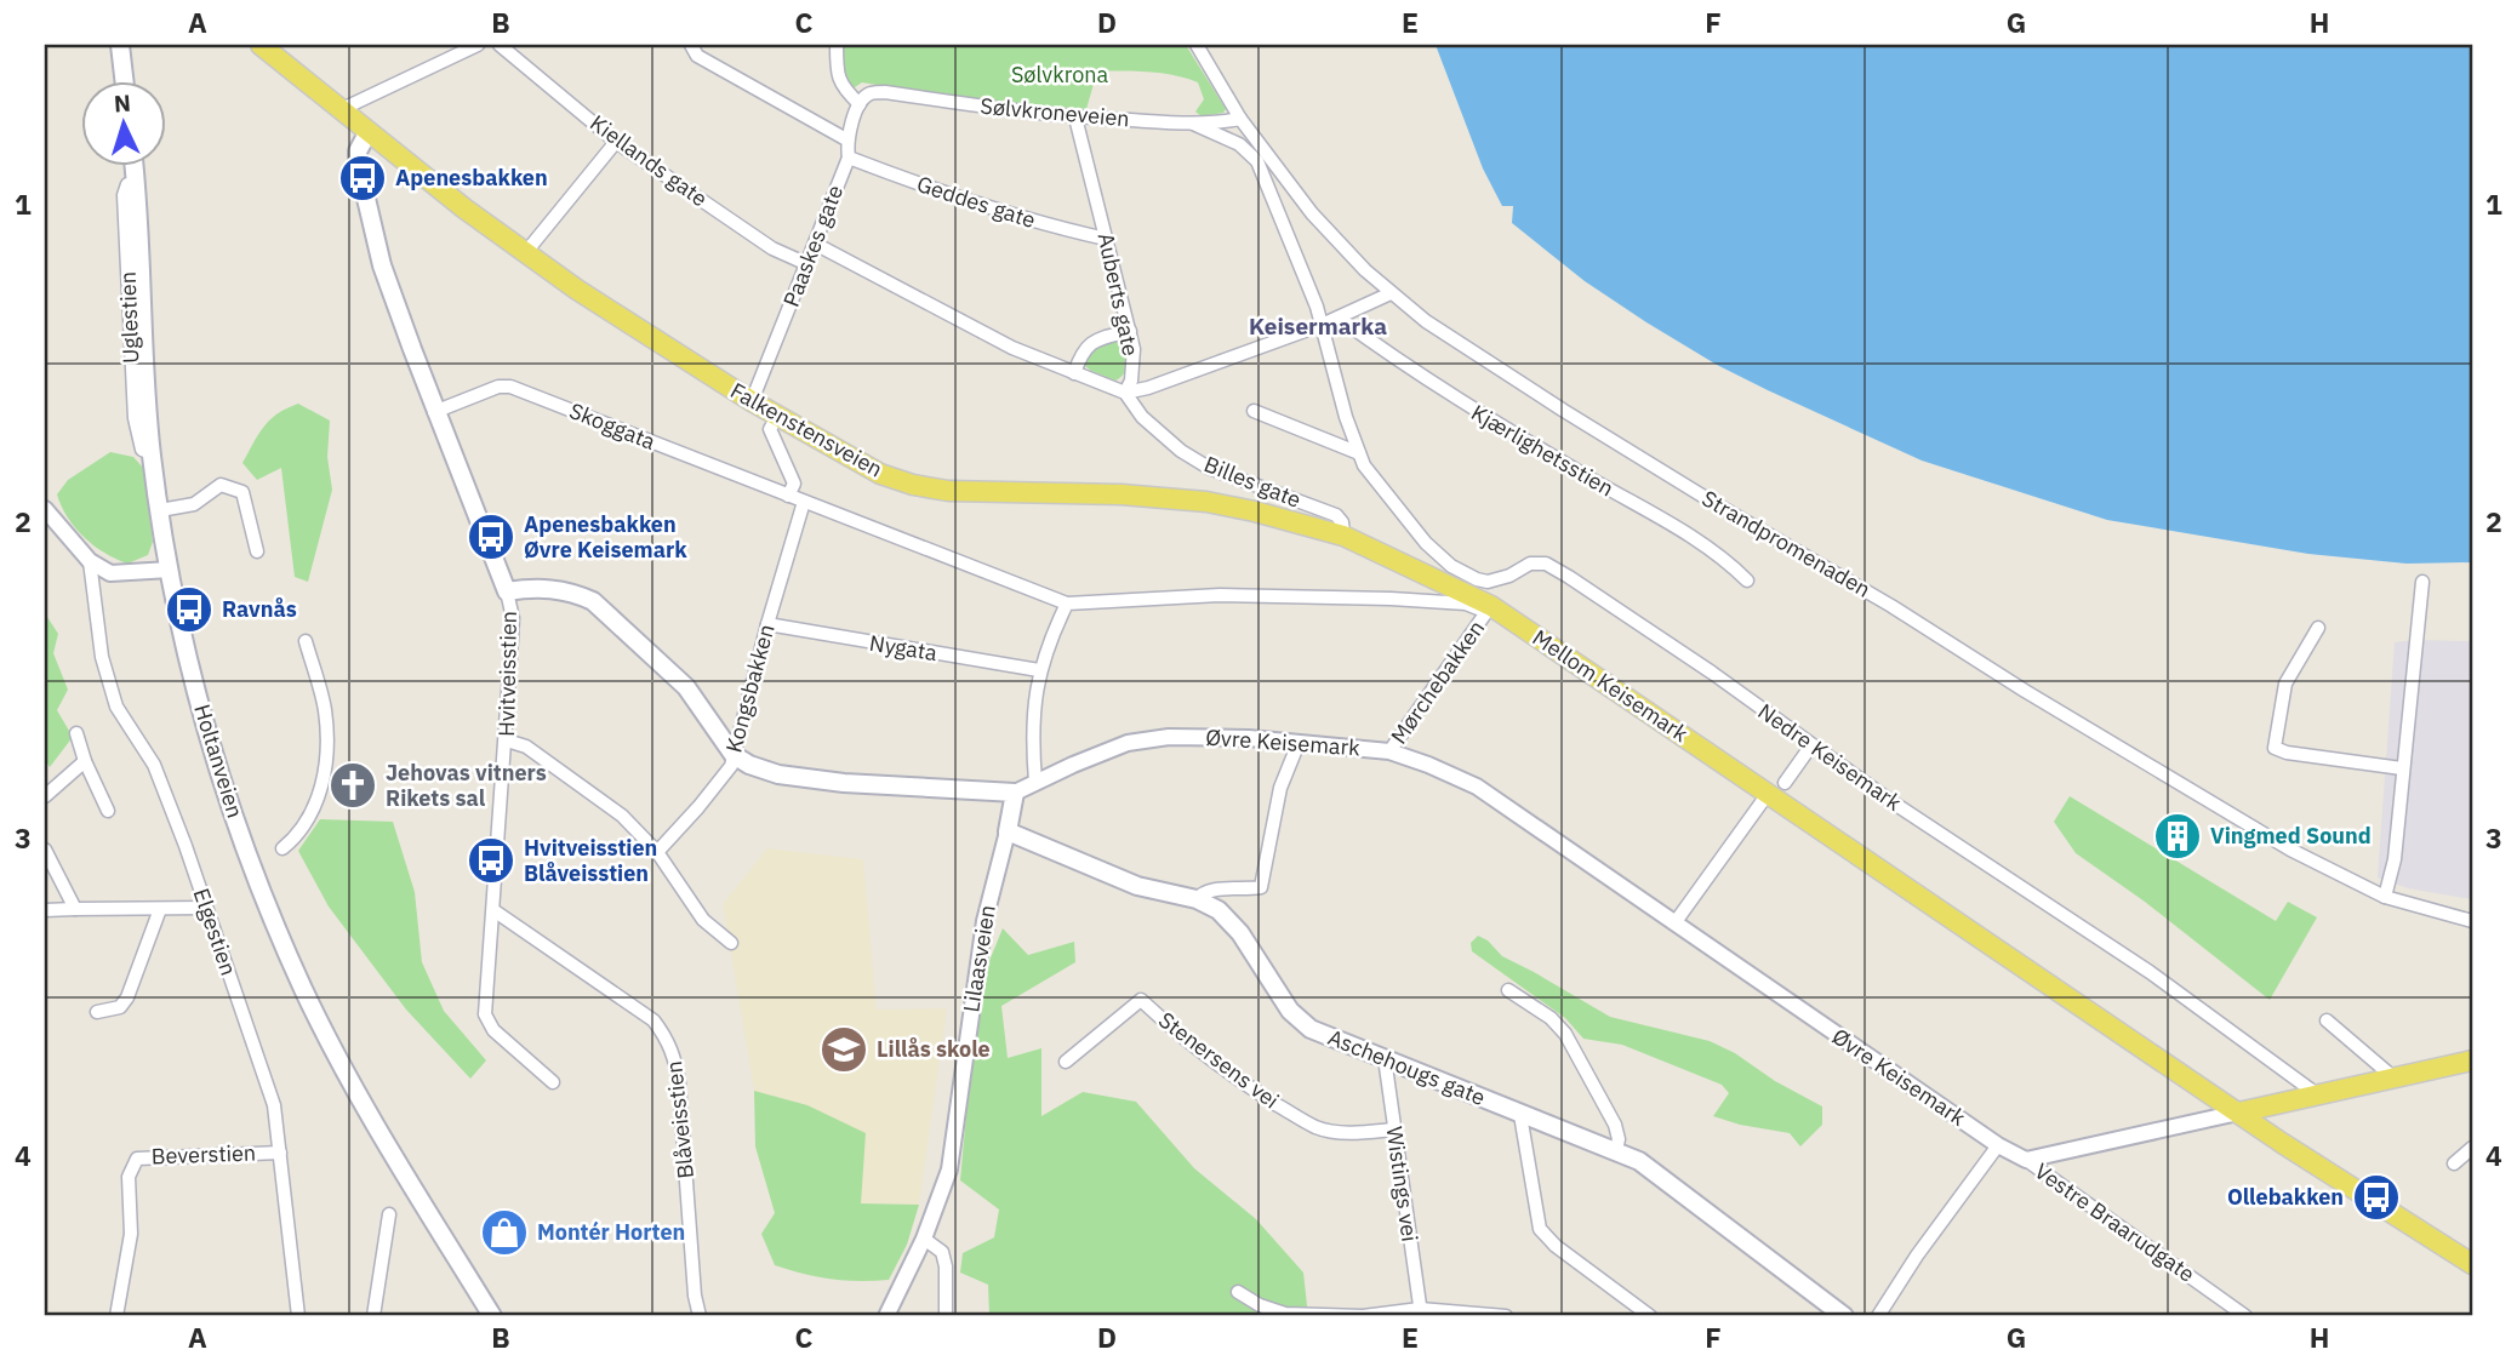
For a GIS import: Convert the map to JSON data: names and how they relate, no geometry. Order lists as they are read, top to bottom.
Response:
{
  "streets": {
    "main road": [
      "Falkenstensveien",
      "Mellom Keisemark",
      "Holtanveien",
      "Lilaasveien",
      "Aschehougs gate"
    ],
    "street": [
      "Sølvkroneveien",
      "Kiellands gate",
      "Geddes gate",
      "Paaskes gate",
      "Auberts gate",
      "Skoggata",
      "Kjærlighetsstien",
      "Billes gate",
      "Strandpromenaden",
      "Nygata",
      "Hvitveisstien",
      "Mørchebakken",
      "Kongsbakken",
      "Øvre Keisemark",
      "Nedre Keisemark",
      "Elgestien",
      "Stenersens vei",
      "Blåveisstien",
      "Beverstien",
      "Wistings vei",
      "Vestre Braarudgate"
    ]
  },
  "crossings": [
    ["Sølvkroneveien", "Paaskes gate"],
    ["Sølvkroneveien", "Auberts gate"],
    ["Sølvkroneveien", "Strandpromenaden"],
    ["Sølvkroneveien", "Nedre Keisemark"],
    ["Kiellands gate", "Paaskes gate"],
    ["Geddes gate", "Paaskes gate"],
    ["Geddes gate", "Auberts gate"],
    ["Paaskes gate", "Falkenstensveien"],
    ["Paaskes gate", "Billes gate"],
    ["Auberts gate", "Billes gate"],
    ["Skoggata", "Mellom Keisemark"],
    ["Skoggata", "Kongsbakken"],
    ["Falkenstensveien", "Billes gate"],
    ["Falkenstensveien", "Mørchebakken"],
    ["Falkenstensveien", "Mellom Keisemark"],
    ["Nygata", "Kongsbakken"],
    ["Hvitveisstien", "Blåveisstien"],
    ["Mørchebakken", "Mellom Keisemark"],
    ["Mørchebakken", "Øvre Keisemark"],
    ["Øvre Keisemark", "Lilaasveien"],
    ["Øvre Keisemark", "Vestre Braarudgate"],
    ["Elgestien", "Beverstien"],
    ["Lilaasveien", "Aschehougs gate"],
    ["Stenersens vei", "Wistings vei"],
    ["Aschehougs gate", "Wistings vei"]
  ],
  "districts": ["Keisermarka"],
  "parks": ["Sølvkrona"],
  "places": {
    "bus stop": [
      "Apenesbakken",
      "Apenesbakken Øvre Keisemark",
      "Ravnås",
      "Hvitveisstien Blåveisstien",
      "Ollebakken"
    ],
    "church": ["Jehovas vitners Rikets sal"],
    "building": ["Vingmed Sound"],
    "school or university": ["Lillås skole"],
    "shop": ["Montér Horten"]
  },
  "north": "top",
  "grid": {
    "columns": [
      "A",
      "B",
      "C",
      "D",
      "E",
      "F",
      "G",
      "H"
    ],
    "rows": [
      "1",
      "2",
      "3",
      "4"
    ]
  }
}
